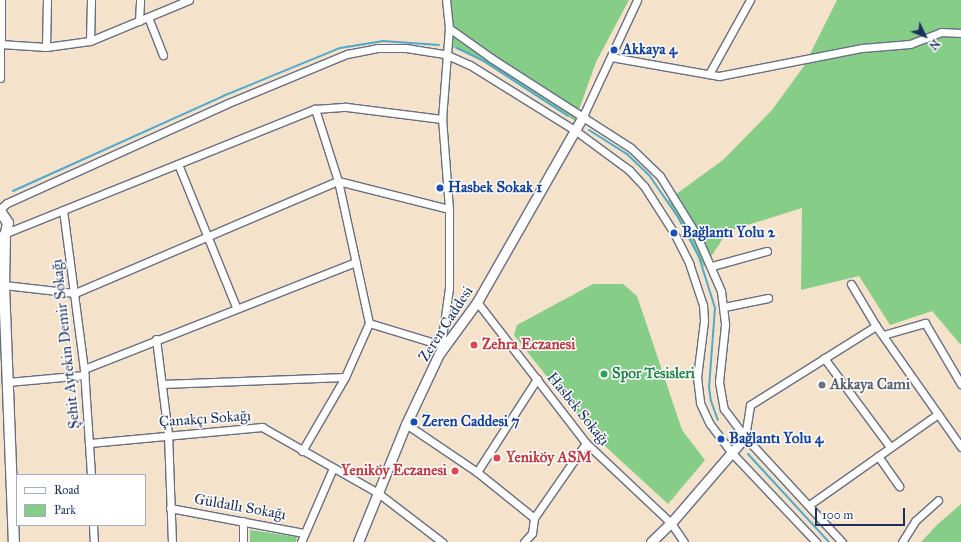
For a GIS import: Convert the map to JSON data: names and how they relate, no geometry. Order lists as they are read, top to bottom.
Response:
{
  "streets": {
    "street": [
      "Zeren Caddesi",
      "Şehit Aytekin Demir Sokağı",
      "Hasbek Sokağı",
      "Çanakçı Sokağı",
      "Güldallı Sokağı"
    ]
  },
  "crossings": [
    ["Zeren Caddesi", "Hasbek Sokağı"],
    ["Zeren Caddesi", "Çanakçı Sokağı"],
    ["Şehit Aytekin Demir Sokağı", "Çanakçı Sokağı"]
  ],
  "places": [
    "Akkaya 4",
    "Hasbek Sokak 1",
    "Bağlantı Yolu 2",
    "Zehra Eczanesi",
    "Spor Tesisleri",
    "Akkaya Cami",
    "Zeren Caddesi 7",
    "Bağlantı Yolu 4",
    "Yeniköy ASM",
    "Yeniköy Eczanesi"
  ],
  "legend": ["Road", "Park"],
  "scale_bar": "100 m",
  "north": "bottom right"
}
